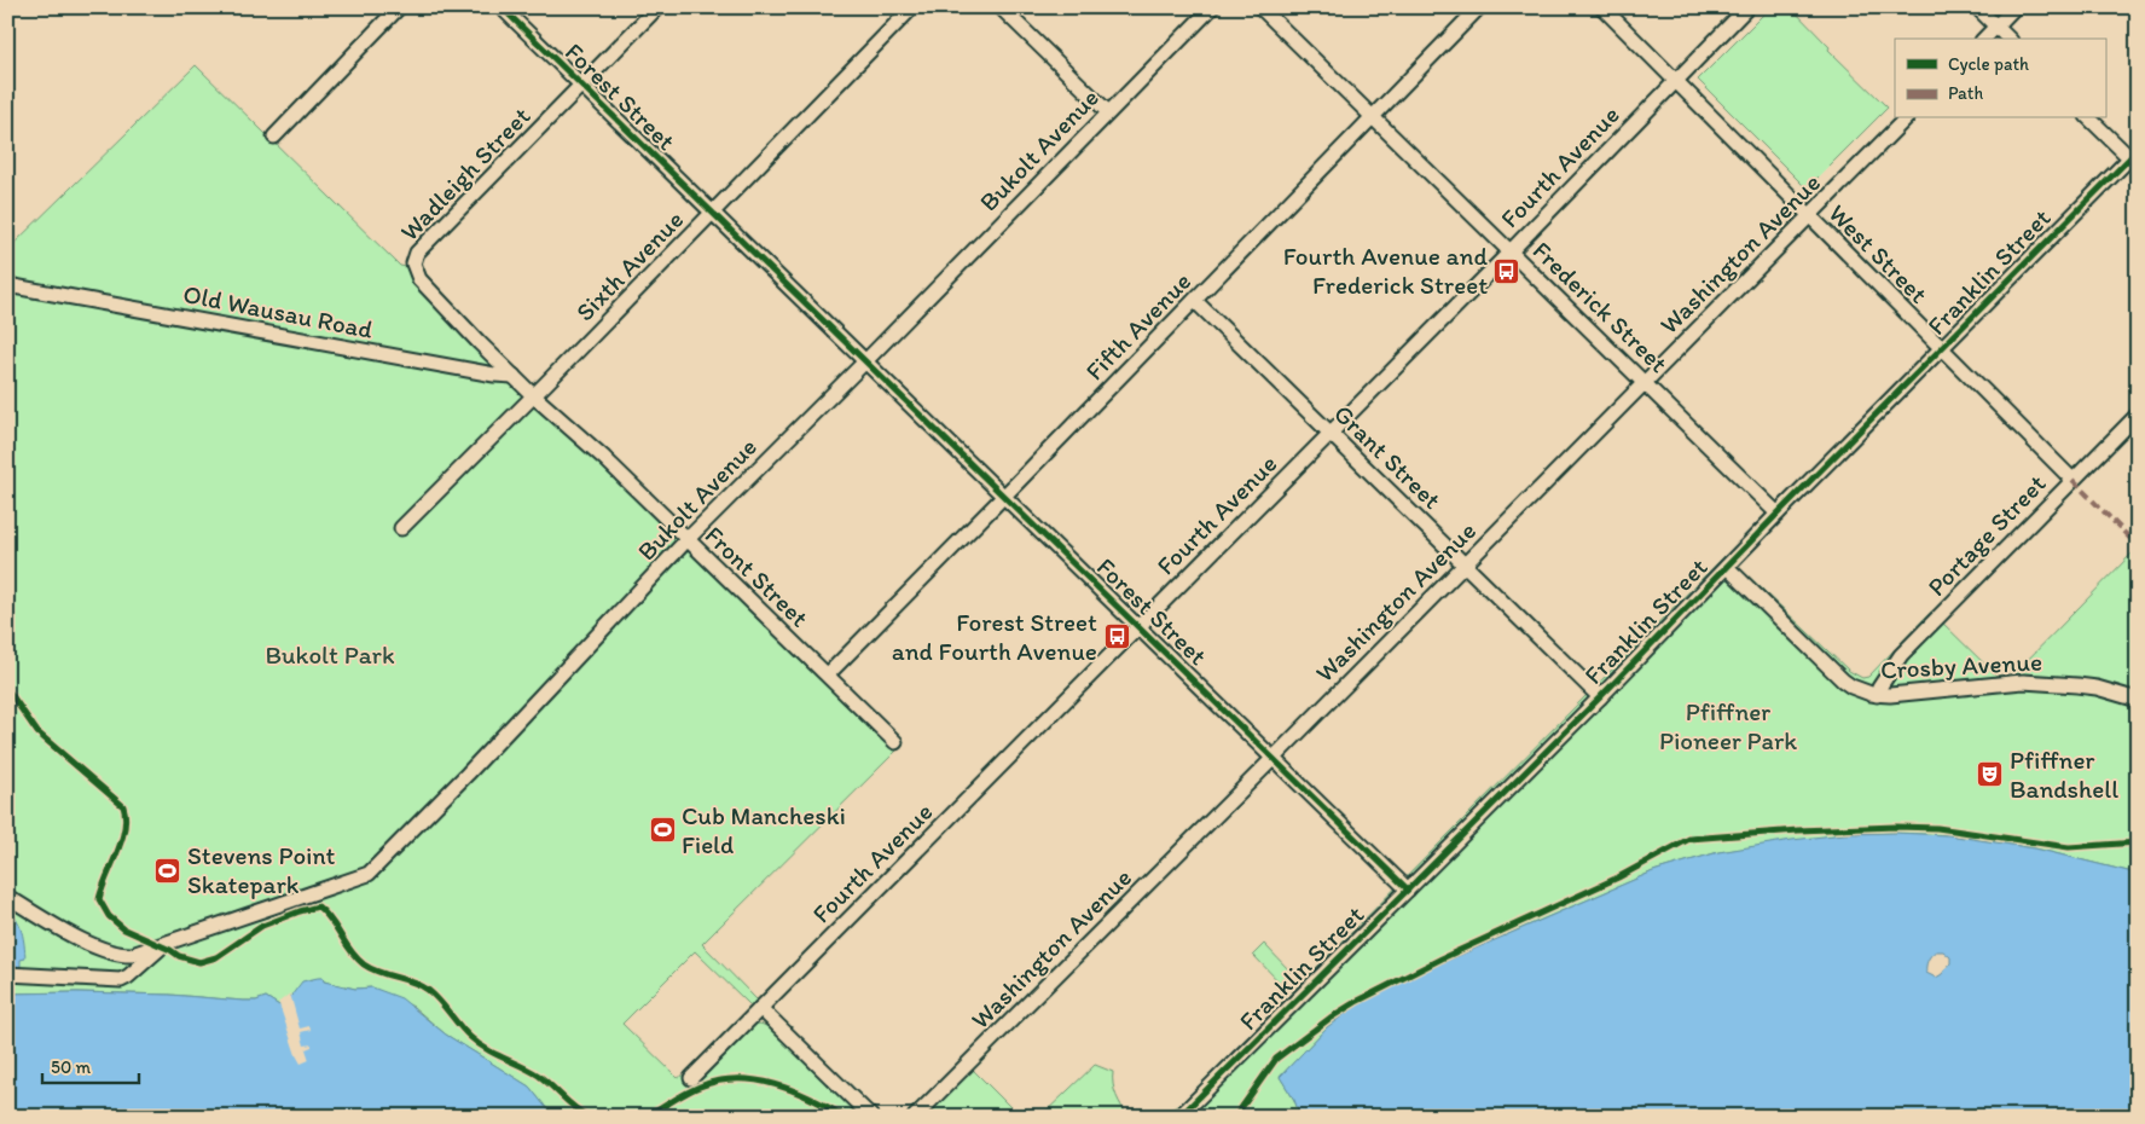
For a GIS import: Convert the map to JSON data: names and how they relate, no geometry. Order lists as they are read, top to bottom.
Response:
{
  "streets": {
    "street": [
      "Forest Street",
      "Bukolt Avenue",
      "Fourth Avenue",
      "Wadleigh Street",
      "Washington Avenue",
      "West Street",
      "Sixth Avenue",
      "Franklin Street",
      "Frederick Street",
      "Old Wausau Road",
      "Fifth Avenue",
      "Grant Street",
      "Portage Street",
      "Front Street",
      "Crosby Avenue"
    ]
  },
  "crossings": [
    ["Forest Street", "Bukolt Avenue"],
    ["Forest Street", "Fourth Avenue"],
    ["Forest Street", "Wadleigh Street"],
    ["Forest Street", "Washington Avenue"],
    ["Forest Street", "Sixth Avenue"],
    ["Forest Street", "Franklin Street"],
    ["Forest Street", "Fifth Avenue"],
    ["Bukolt Avenue", "Front Street"],
    ["Fourth Avenue", "West Street"],
    ["Fourth Avenue", "Frederick Street"],
    ["Fourth Avenue", "Grant Street"],
    ["Wadleigh Street", "Old Wausau Road"],
    ["Washington Avenue", "West Street"],
    ["Washington Avenue", "Frederick Street"],
    ["Washington Avenue", "Grant Street"],
    ["West Street", "Franklin Street"],
    ["West Street", "Portage Street"],
    ["Sixth Avenue", "Front Street"],
    ["Franklin Street", "Frederick Street"],
    ["Franklin Street", "Grant Street"],
    ["Franklin Street", "Crosby Avenue"],
    ["Frederick Street", "Fifth Avenue"],
    ["Fifth Avenue", "Grant Street"],
    ["Fifth Avenue", "Front Street"],
    ["Portage Street", "Crosby Avenue"]
  ],
  "parks": ["Bukolt Park", "Pfiffner Pioneer Park"],
  "places": {
    "bus stop": ["Fourth Avenue and Frederick Street", "Forest Street and Fourth Avenue"],
    "theatre": ["Pfiffner Bandshell"],
    "sports": ["Cub Mancheski Field", "Stevens Point Skatepark"]
  },
  "legend": ["Cycle path", "Path"],
  "scale_bar": "50 m"
}
